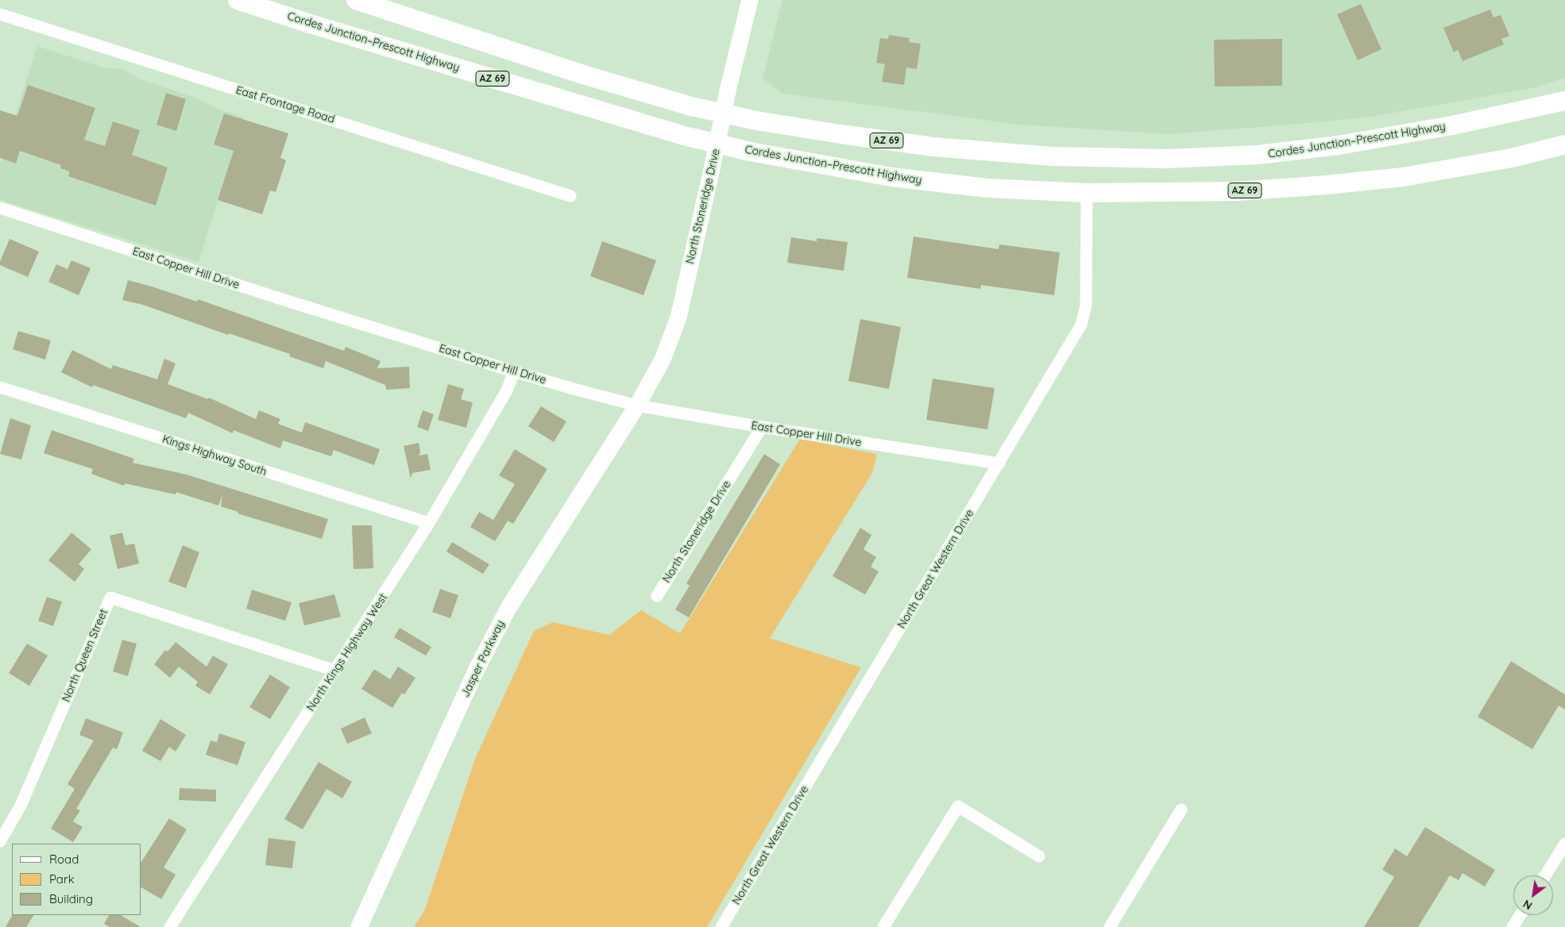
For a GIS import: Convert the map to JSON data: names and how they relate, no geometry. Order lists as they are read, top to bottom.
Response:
{
  "streets": {
    "main road": [
      "Cordes Junction–Prescott Highway",
      "AZ 69",
      "North Stoneridge Drive",
      "Jasper Parkway"
    ],
    "street": [
      "East Frontage Road",
      "East Copper Hill Drive",
      "Kings Highway South",
      "North Great Western Drive",
      "North Kings Highway West",
      "North Queen Street"
    ]
  },
  "crossings": [
    ["Cordes Junction–Prescott Highway", "North Stoneridge Drive"],
    ["Cordes Junction–Prescott Highway", "North Great Western Drive"],
    ["North Stoneridge Drive", "East Copper Hill Drive"],
    ["North Stoneridge Drive", "Jasper Parkway"],
    ["East Copper Hill Drive", "North Great Western Drive"],
    ["East Copper Hill Drive", "North Kings Highway West"],
    ["East Copper Hill Drive", "Jasper Parkway"],
    ["Kings Highway South", "North Kings Highway West"],
    ["North Kings Highway West", "North Queen Street"]
  ],
  "legend": ["Road", "Park", "Building"],
  "north": "bottom left"
}
